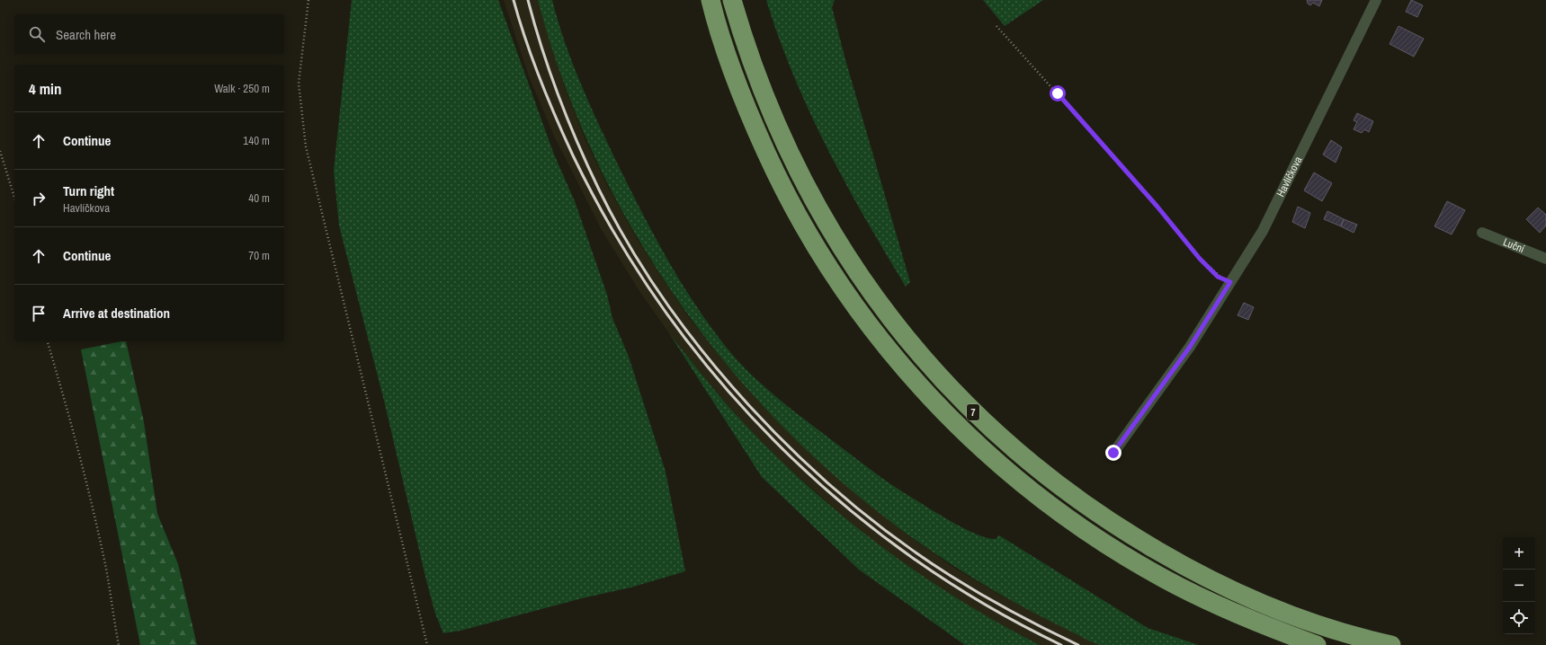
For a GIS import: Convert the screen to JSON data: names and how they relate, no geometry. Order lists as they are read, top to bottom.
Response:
{
  "streets": {
    "highway": ["7"],
    "street": ["Havlíčkova", "Luční"]
  },
  "page": {
    "search": "Search here",
    "heading": ["4 min", "Walk · 250 m"],
    "list": [
      ["Continue", "140 m"],
      ["Turn right", "Havlíčkova", "40 m"],
      ["Continue", "70 m"],
      "Arrive at destination"
    ],
    "map_buttons": ["+", "−"]
  }
}
